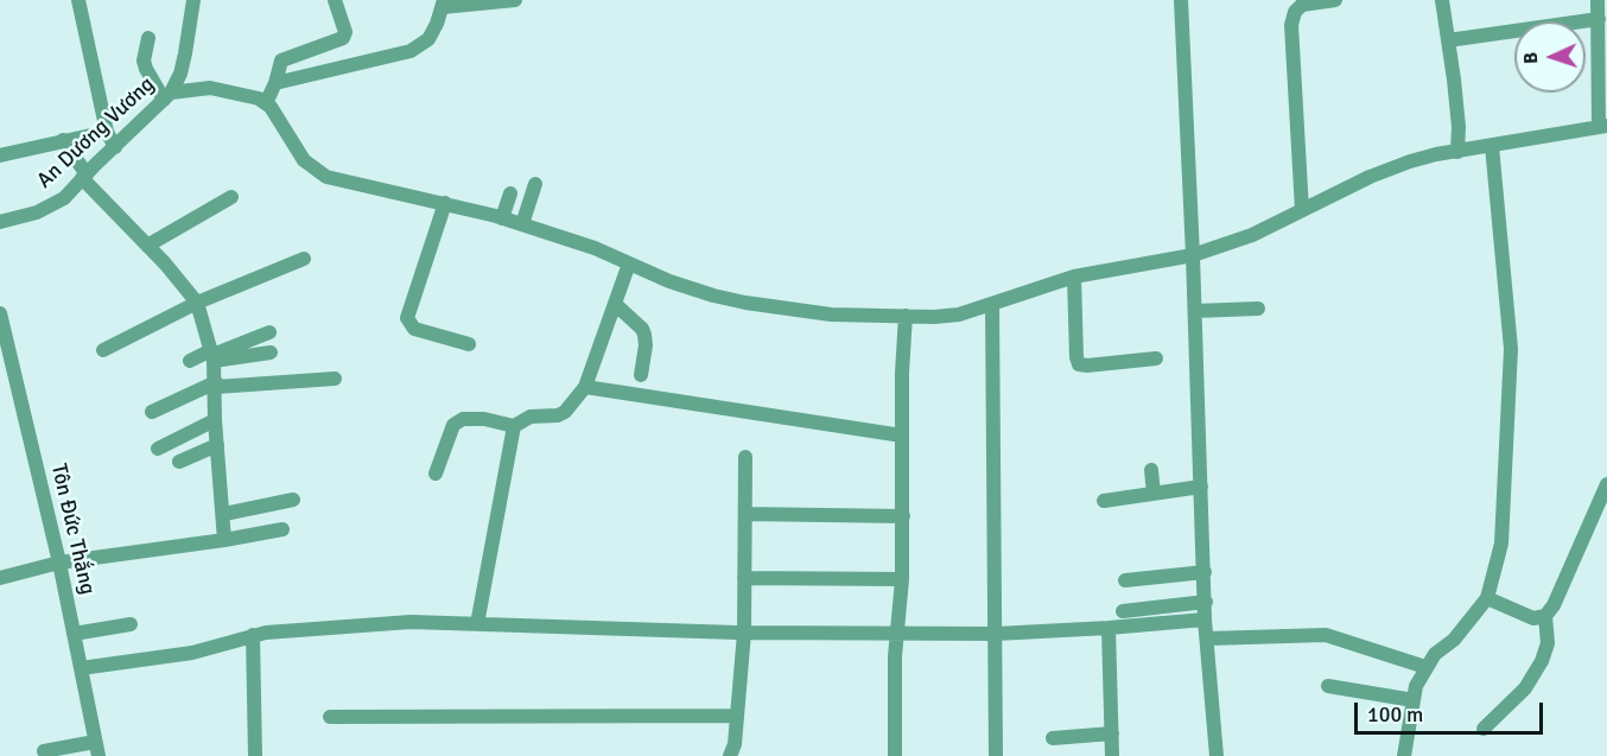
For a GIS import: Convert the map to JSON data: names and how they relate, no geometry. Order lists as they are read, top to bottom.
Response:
{
  "streets": {
    "street": ["An Dương Vương", "Tôn Đức Thắng"]
  },
  "scale_bar": "100 m",
  "north": "left"
}
